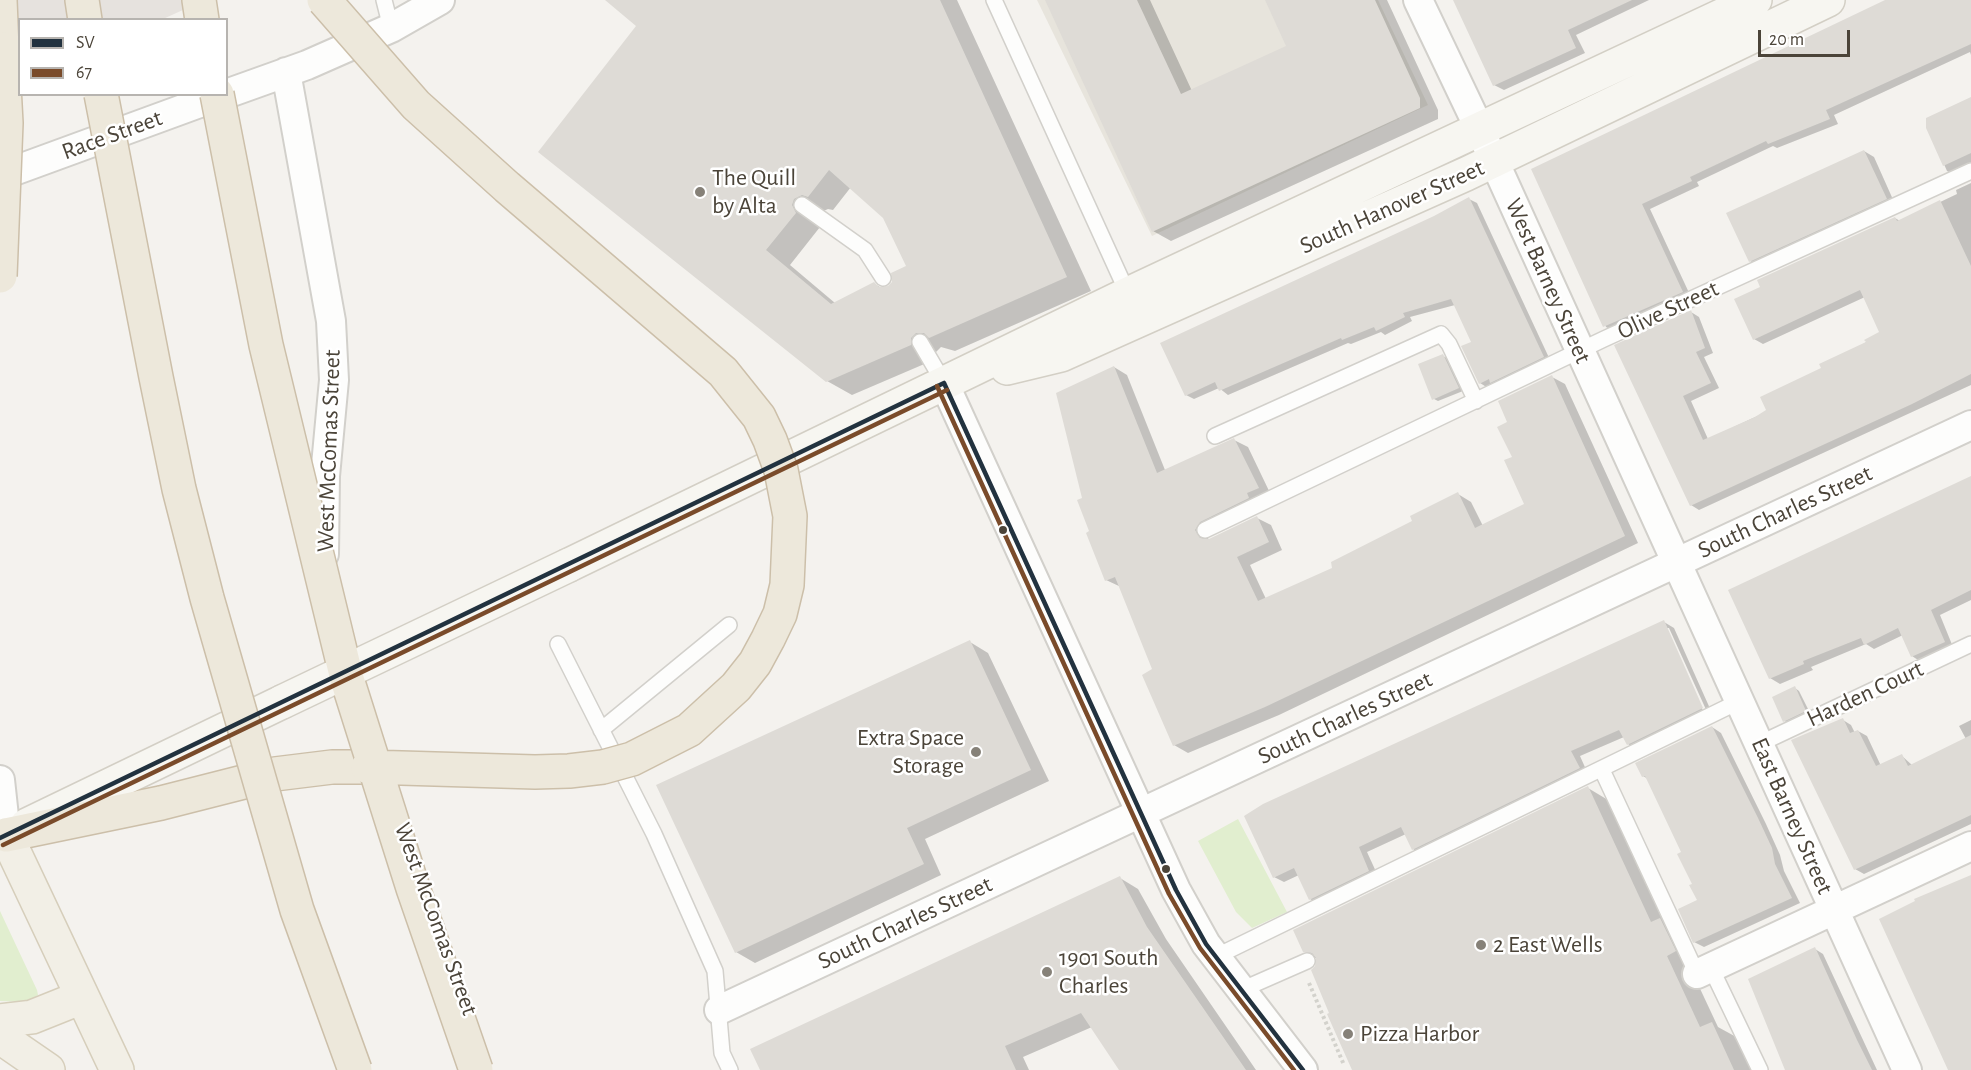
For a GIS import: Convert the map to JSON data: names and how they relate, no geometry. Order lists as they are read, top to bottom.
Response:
{
  "streets": {
    "main road": ["South Hanover Street"],
    "street": [
      "Race Street",
      "West Barney Street",
      "West McComas Street",
      "South Charles Street",
      "East Barney Street"
    ],
    "lane": ["Olive Street", "Harden Court"]
  },
  "crossings": [
    ["Race Street", "West McComas Street"],
    ["South Hanover Street", "West Barney Street"],
    ["West Barney Street", "Olive Street"],
    ["West Barney Street", "South Charles Street"],
    ["West Barney Street", "East Barney Street"],
    ["South Charles Street", "East Barney Street"],
    ["Harden Court", "East Barney Street"]
  ],
  "places": [
    "The Quill by Alta",
    "Extra Space Storage",
    "2 East Wells",
    "1901 South Charles",
    "Pizza Harbor"
  ],
  "lines": ["transit line SV", "transit line 67"],
  "legend": ["SV", "67"],
  "scale_bar": "20 m"
}
